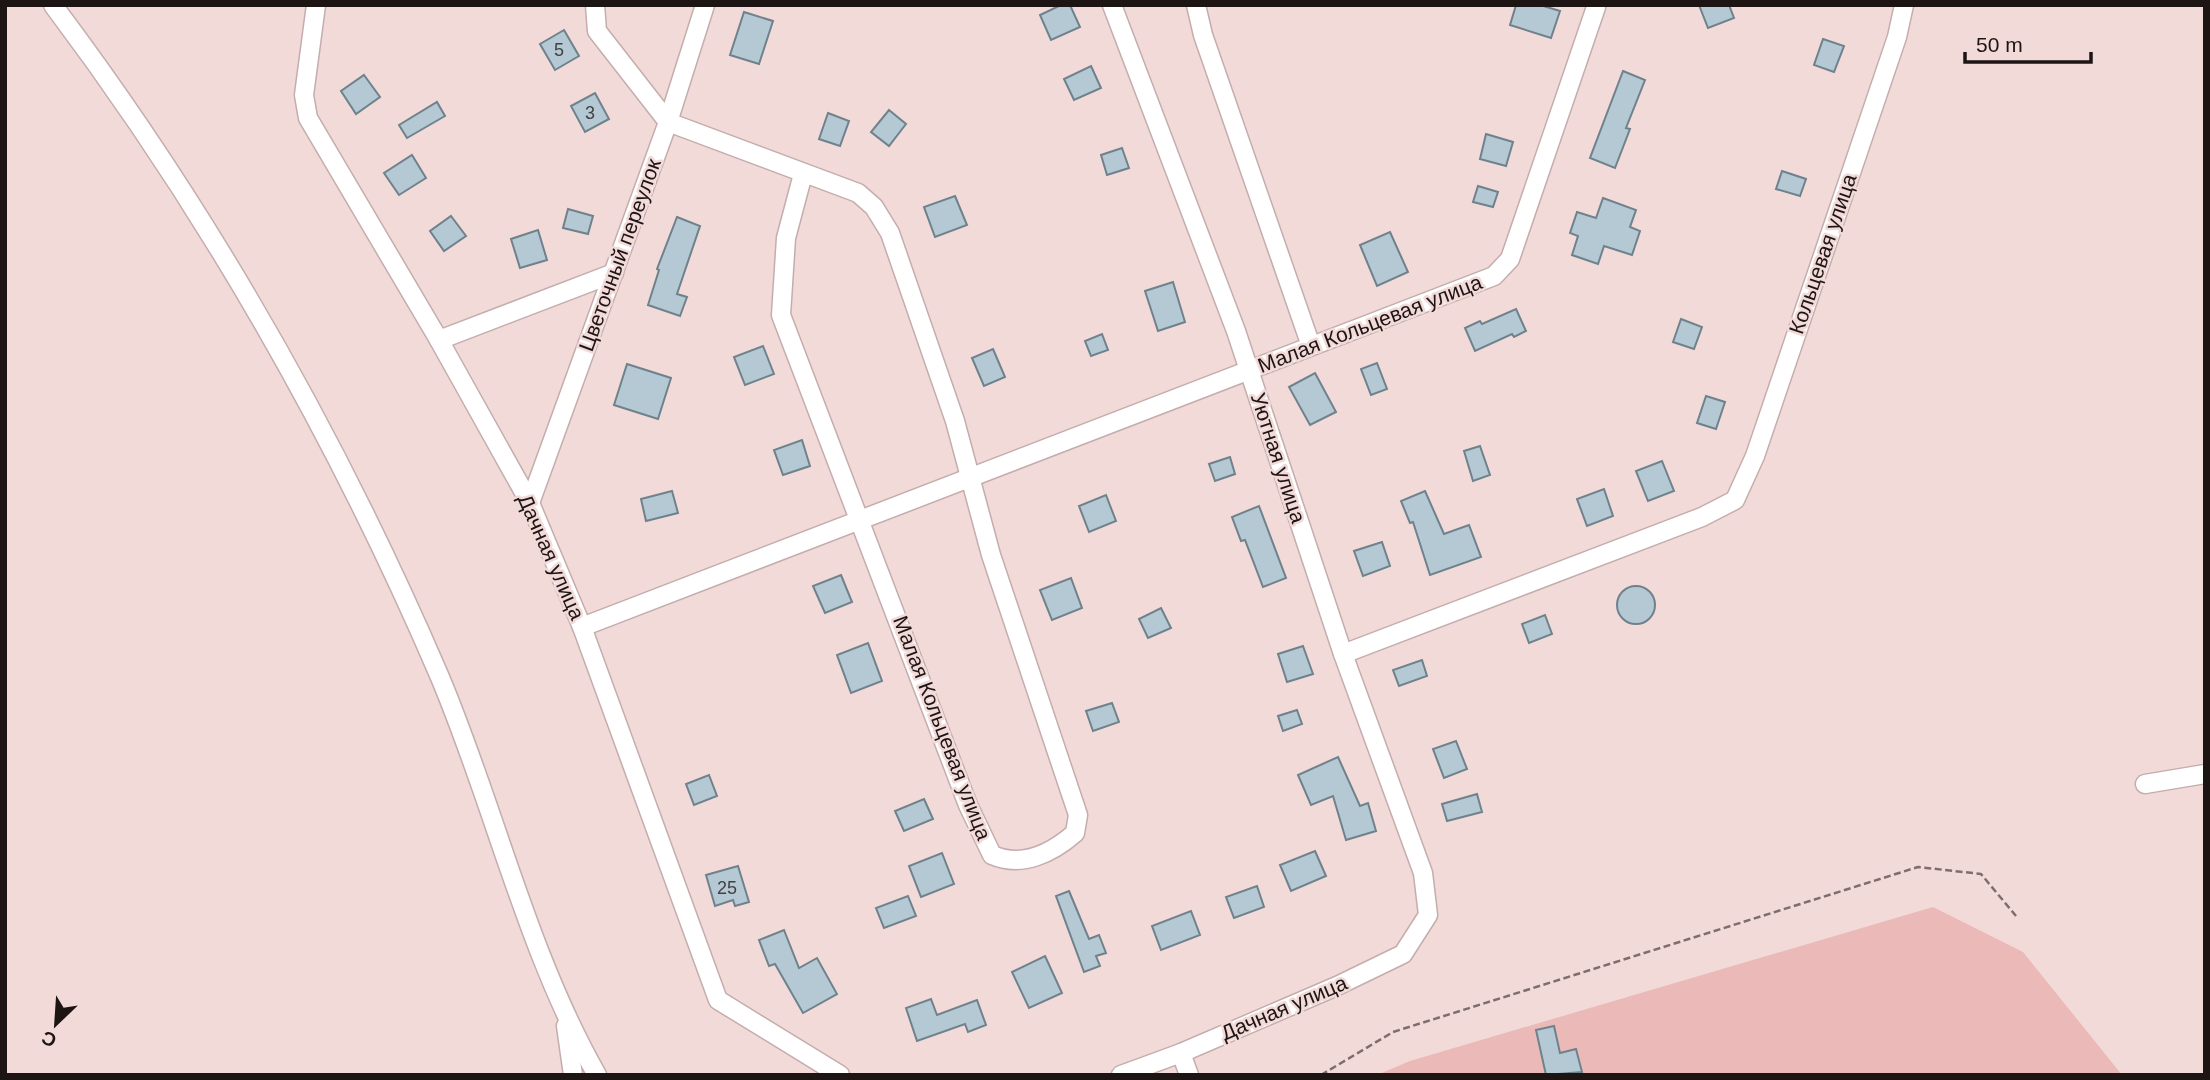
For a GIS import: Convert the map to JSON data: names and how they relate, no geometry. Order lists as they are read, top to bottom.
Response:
{
  "streets": {
    "street": [
      "Кольцевая улица",
      "Цветочный переулок",
      "Малая Кольцевая улица",
      "Уютная улица",
      "Дачная улица"
    ]
  },
  "crossings": [
    ["Кольцевая улица", "Уютная улица"],
    ["Цветочный переулок", "Малая Кольцевая улица"],
    ["Цветочный переулок", "Дачная улица"],
    ["Малая Кольцевая улица", "Уютная улица"],
    ["Малая Кольцевая улица", "Дачная улица"],
    ["Уютная улица", "Дачная улица"]
  ],
  "house_numbers": ["5", "3", "25"],
  "scale_bar": "50 m",
  "north": "bottom left"
}
